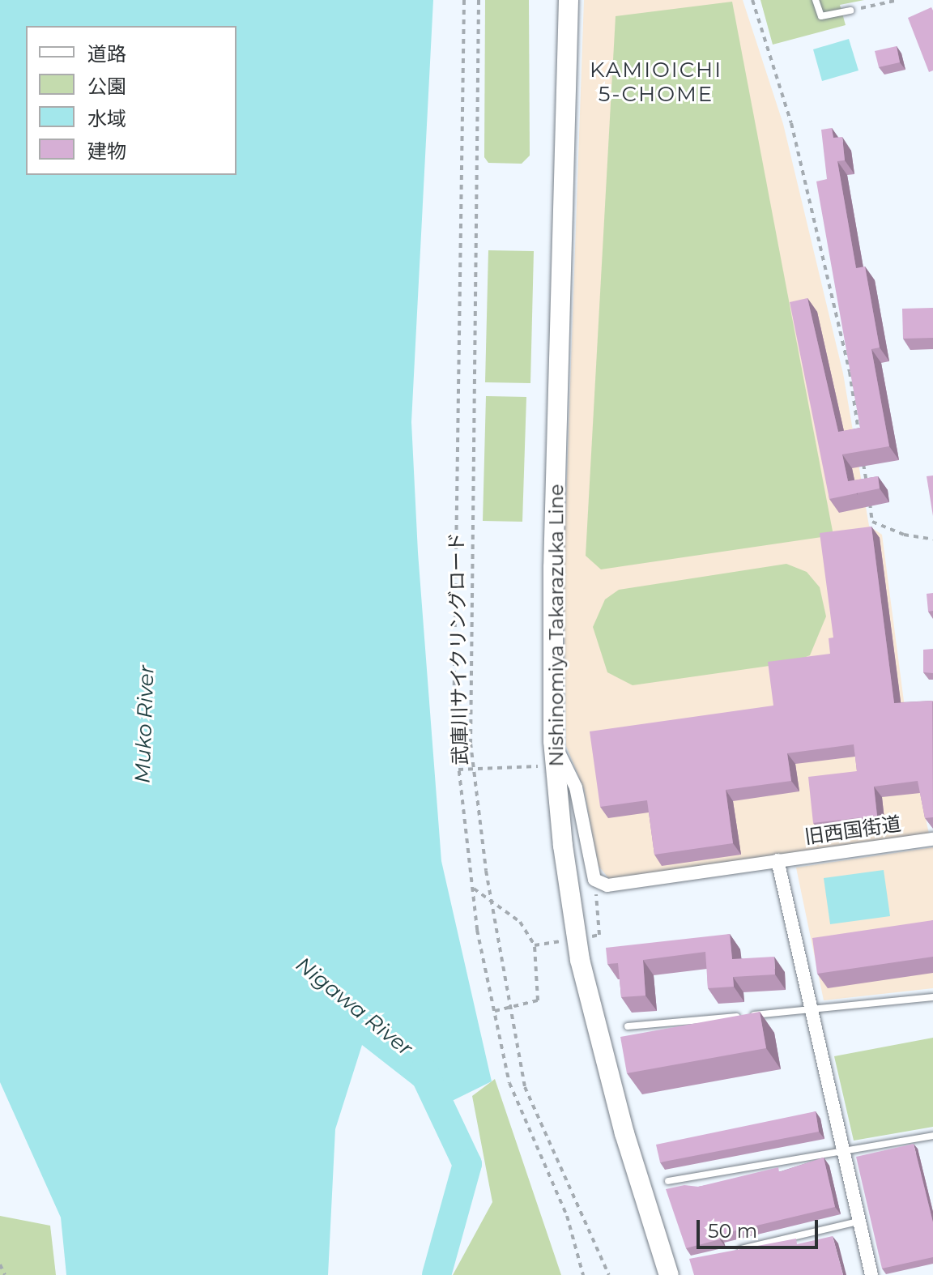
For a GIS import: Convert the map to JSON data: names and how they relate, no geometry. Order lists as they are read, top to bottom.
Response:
{
  "streets": {
    "main road": ["Nishinomiya Takarazuka Line"],
    "street": ["旧西国街道"],
    "path": ["武庫川サイクリングロード"]
  },
  "districts": ["KAMIOICHI 5-CHOME"],
  "water": ["Muko River", "Nigawa River"],
  "legend": [
    "道路",
    "公園",
    "水域",
    "建物"
  ],
  "scale_bar": "50 m"
}
